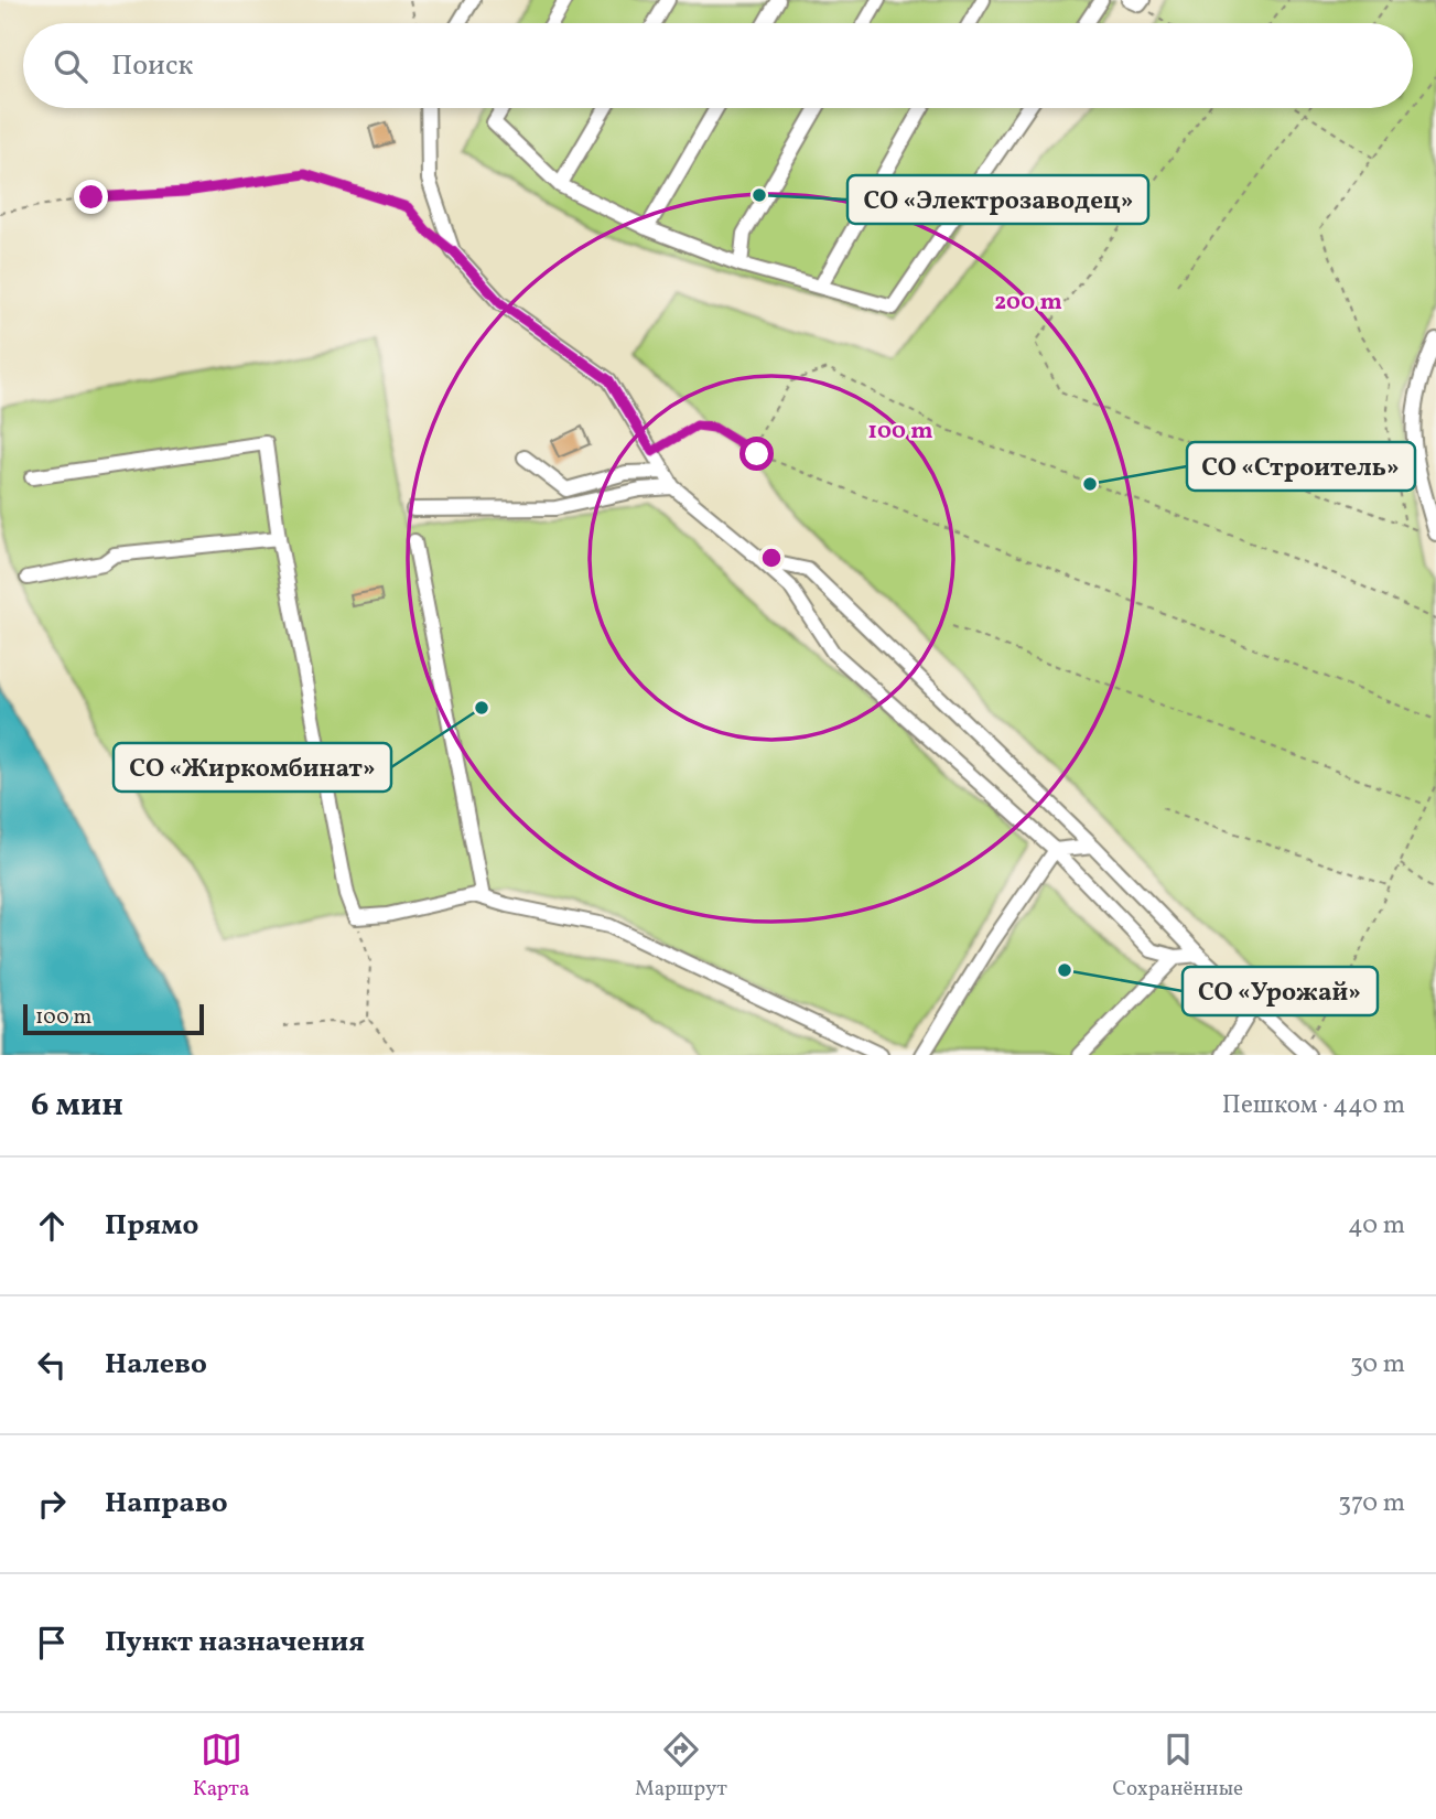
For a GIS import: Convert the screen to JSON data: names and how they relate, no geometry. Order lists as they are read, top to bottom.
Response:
{
  "places": [
    "СО «Электрозаводец»",
    "СО «Строитель»",
    "СО «Жиркомбинат»",
    "СО «Урожай»"
  ],
  "scale_bar": "100 m",
  "page": {
    "search": "Поиск",
    "scale": "100 m",
    "heading": ["6 мин", "Пешком · 440 m"],
    "list": [
      ["Прямо", "40 m"],
      ["Налево", "30 m"],
      ["Направо", "370 m"],
      "Пункт назначения"
    ],
    "nav": ["Карта", "Маршрут", "Сохранённые"]
  },
  "rings": ["200 m", "100 m"]
}
